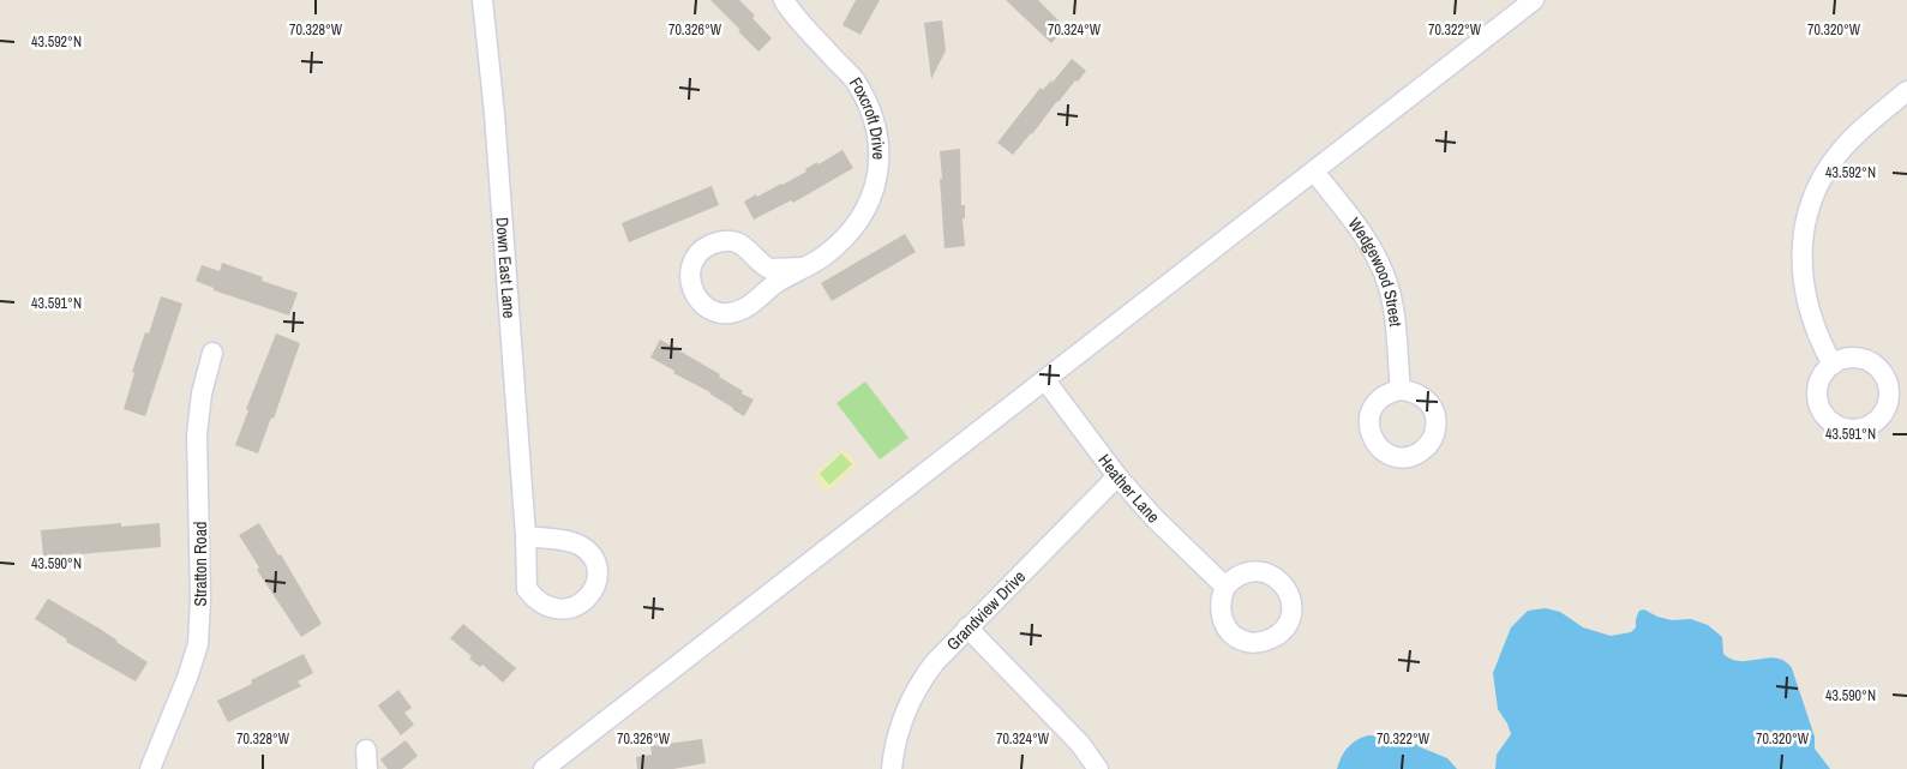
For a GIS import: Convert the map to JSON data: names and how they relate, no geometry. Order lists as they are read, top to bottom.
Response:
{
  "streets": {
    "street": [
      "Foxcroft Drive",
      "Down East Lane",
      "Wedgewood Street",
      "Heather Lane",
      "Stratton Road",
      "Grandview Drive"
    ]
  },
  "crossings": [
    ["Heather Lane", "Grandview Drive"]
  ],
  "coordinates": [
    "70.328°W",
    "70.326°W",
    "70.324°W",
    "70.322°W",
    "70.320°W",
    "43.592°N",
    "43.591°N",
    "43.590°N"
  ]
}
